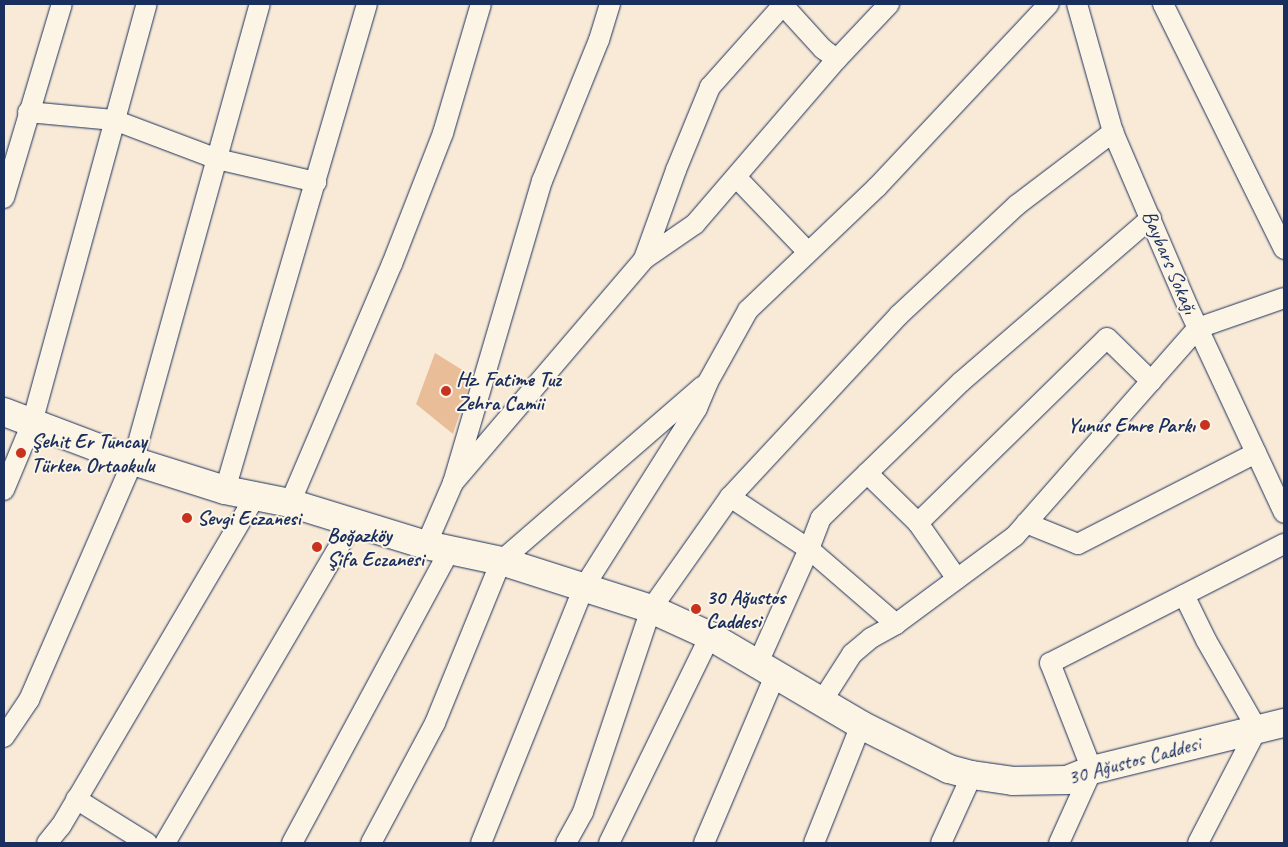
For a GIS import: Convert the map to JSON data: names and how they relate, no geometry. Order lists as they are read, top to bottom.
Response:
{
  "streets": {
    "main road": ["30 Ağustos Caddesi"],
    "street": ["Baybars Sokağı"]
  },
  "places": [
    "Hz. Fatime Tuz Zehra Camii",
    "Yunus Emre Parkı",
    "Şehit Er Tuncay Türken Ortaokulu",
    "Sevgi Eczanesi",
    "Boğazköy Şifa Eczanesi",
    "30 Ağustos Caddesi"
  ]
}
